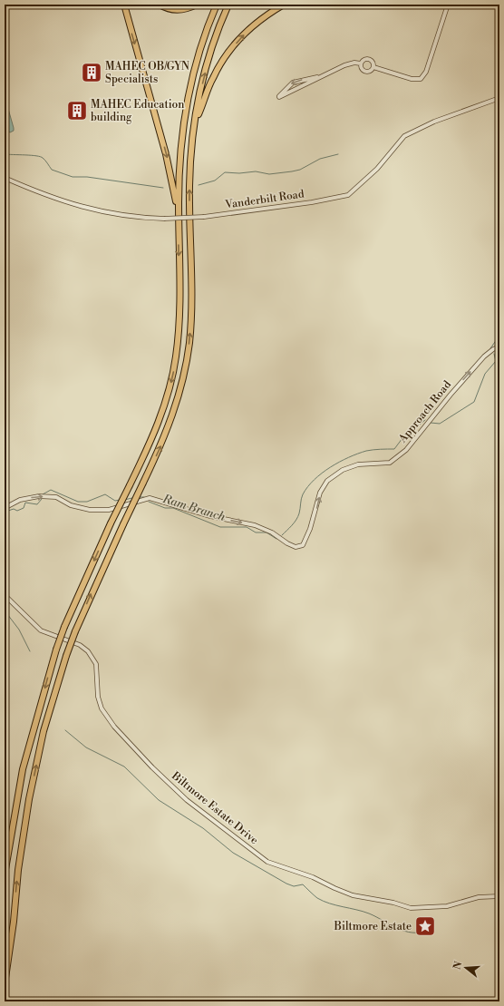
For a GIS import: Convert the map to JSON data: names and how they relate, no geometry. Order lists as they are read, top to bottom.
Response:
{
  "streets": {
    "street": ["Vanderbilt Road", "Approach Road", "Biltmore Estate Drive"]
  },
  "one_way": ["Approach Road"],
  "water": ["Ram Branch"],
  "places": {
    "building": ["MAHEC OB/GYN Specialists", "MAHEC Education building"],
    "place": ["Biltmore Estate"]
  },
  "north": "left"
}
